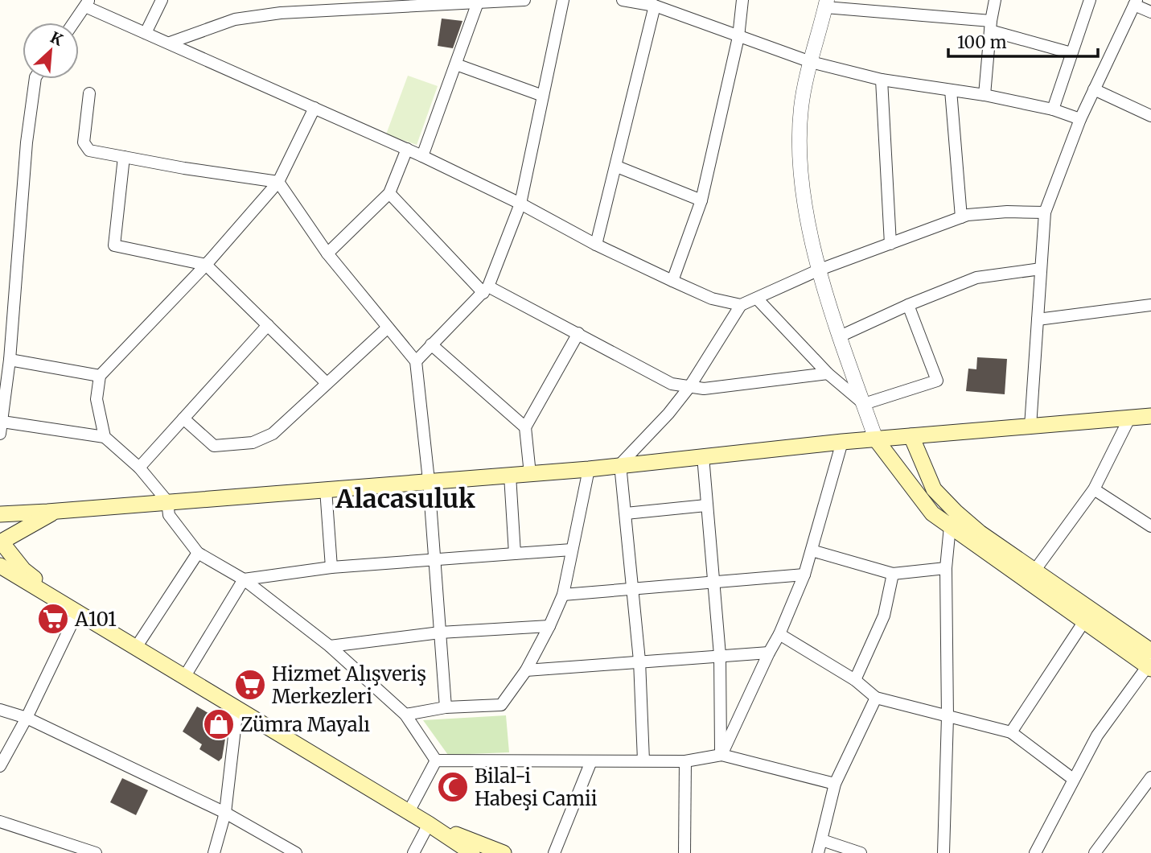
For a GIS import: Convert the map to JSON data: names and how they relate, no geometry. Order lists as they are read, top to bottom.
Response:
{
  "districts": ["Alacasuluk"],
  "places": {
    "supermarket": ["A101", "Hizmet Alışveriş Merkezleri"],
    "shop": ["Zümra Mayalı"],
    "mosque": ["Bilal-i Habeşi Camii"]
  },
  "scale_bar": "100 m",
  "north": "top right"
}
